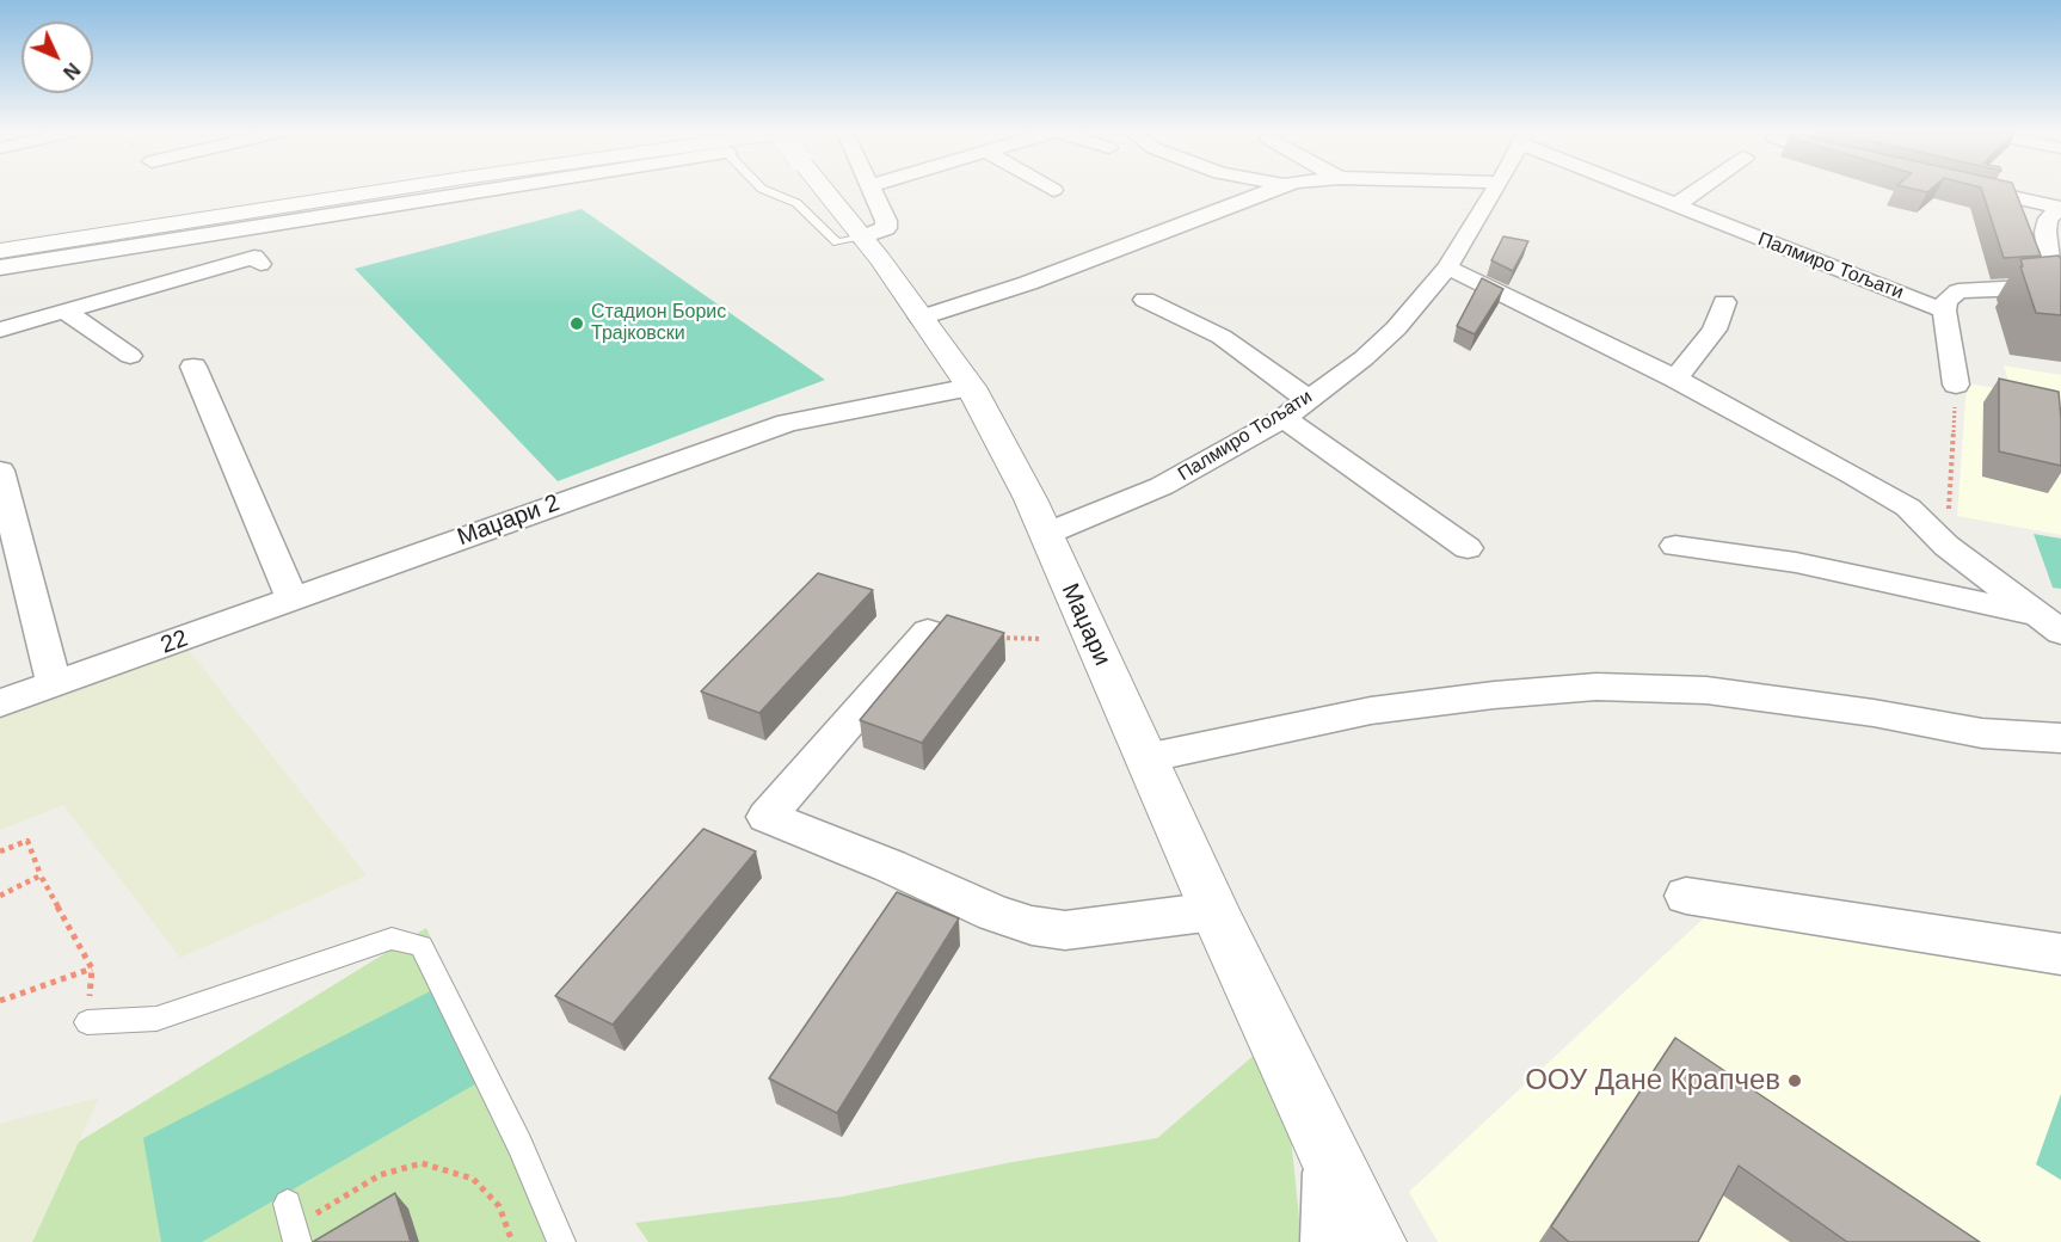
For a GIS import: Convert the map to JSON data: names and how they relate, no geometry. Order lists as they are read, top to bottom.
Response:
{
  "streets": {
    "street": [
      "Палмиро Тољати",
      "Маџари 2",
      "Маџари",
      "22"
    ]
  },
  "crossings": [
    ["Палмиро Тољати", "Маџари"],
    ["Маџари 2", "Маџари"],
    ["Маџари 2", "22"]
  ],
  "places": ["Стадион Борис Трајковски", "ООУ Дане Крапчев"],
  "north": "bottom right"
}
